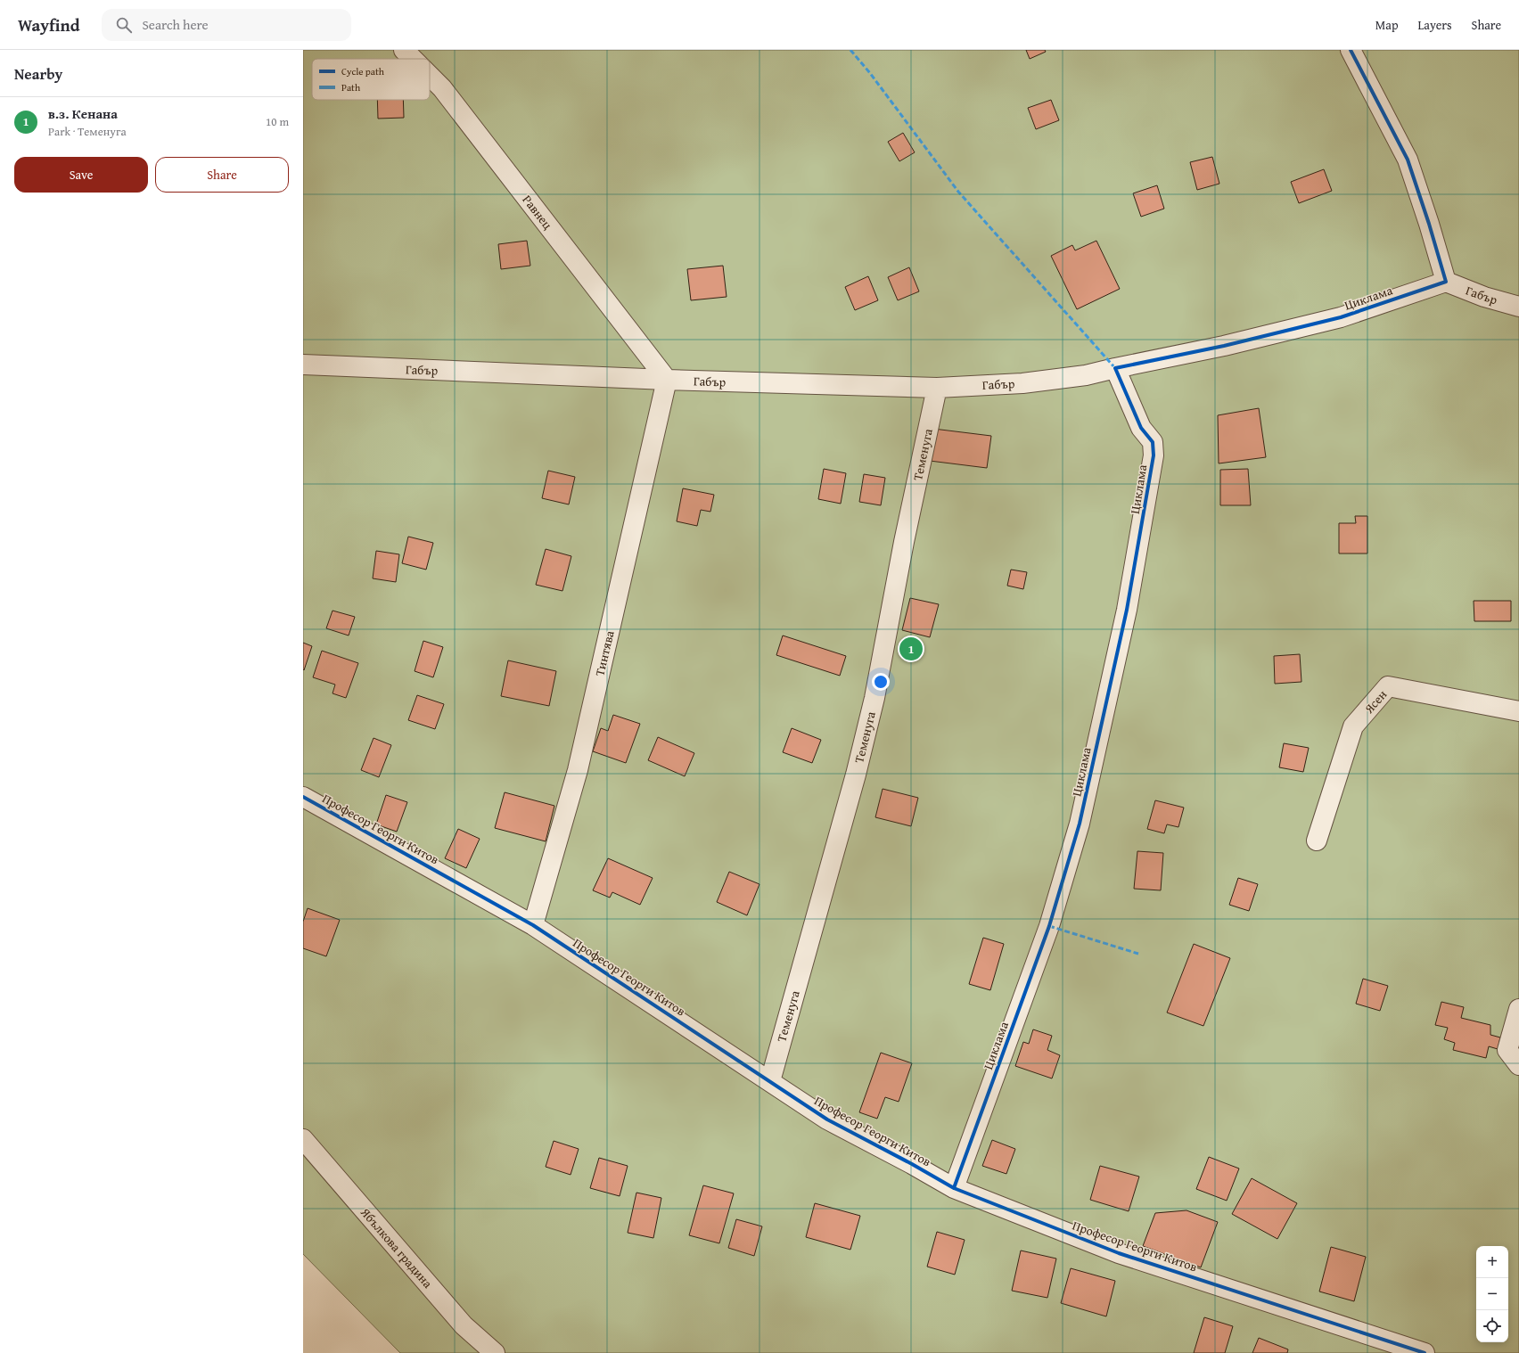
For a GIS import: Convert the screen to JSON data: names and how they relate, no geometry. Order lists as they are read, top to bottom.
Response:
{
  "streets": {
    "street": [
      "Равнец",
      "Габър",
      "Циклама",
      "Теменуга",
      "Тинтява",
      "Ясен",
      "Професор Георги Китов",
      "Ябълкова градина"
    ]
  },
  "crossings": [
    ["Равнец", "Габър"],
    ["Равнец", "Тинтява"],
    ["Габър", "Циклама"],
    ["Габър", "Теменуга"],
    ["Габър", "Тинтява"],
    ["Циклама", "Професор Георги Китов"],
    ["Теменуга", "Професор Георги Китов"],
    ["Тинтява", "Професор Георги Китов"]
  ],
  "legend": ["Cycle path", "Path"],
  "page": {
    "header": "Wayfind",
    "search": "Search here",
    "nav": ["Map", "Layers", "Share"],
    "heading": "Nearby",
    "list": [
      {
        "mark": "1",
        "name": "в.з. Кенана",
        "note": "Park · Теменуга",
        "value": "10 m"
      }
    ],
    "buttons": ["Save", "Share"],
    "pins": "1",
    "map_buttons": ["+", "−"]
  }
}
